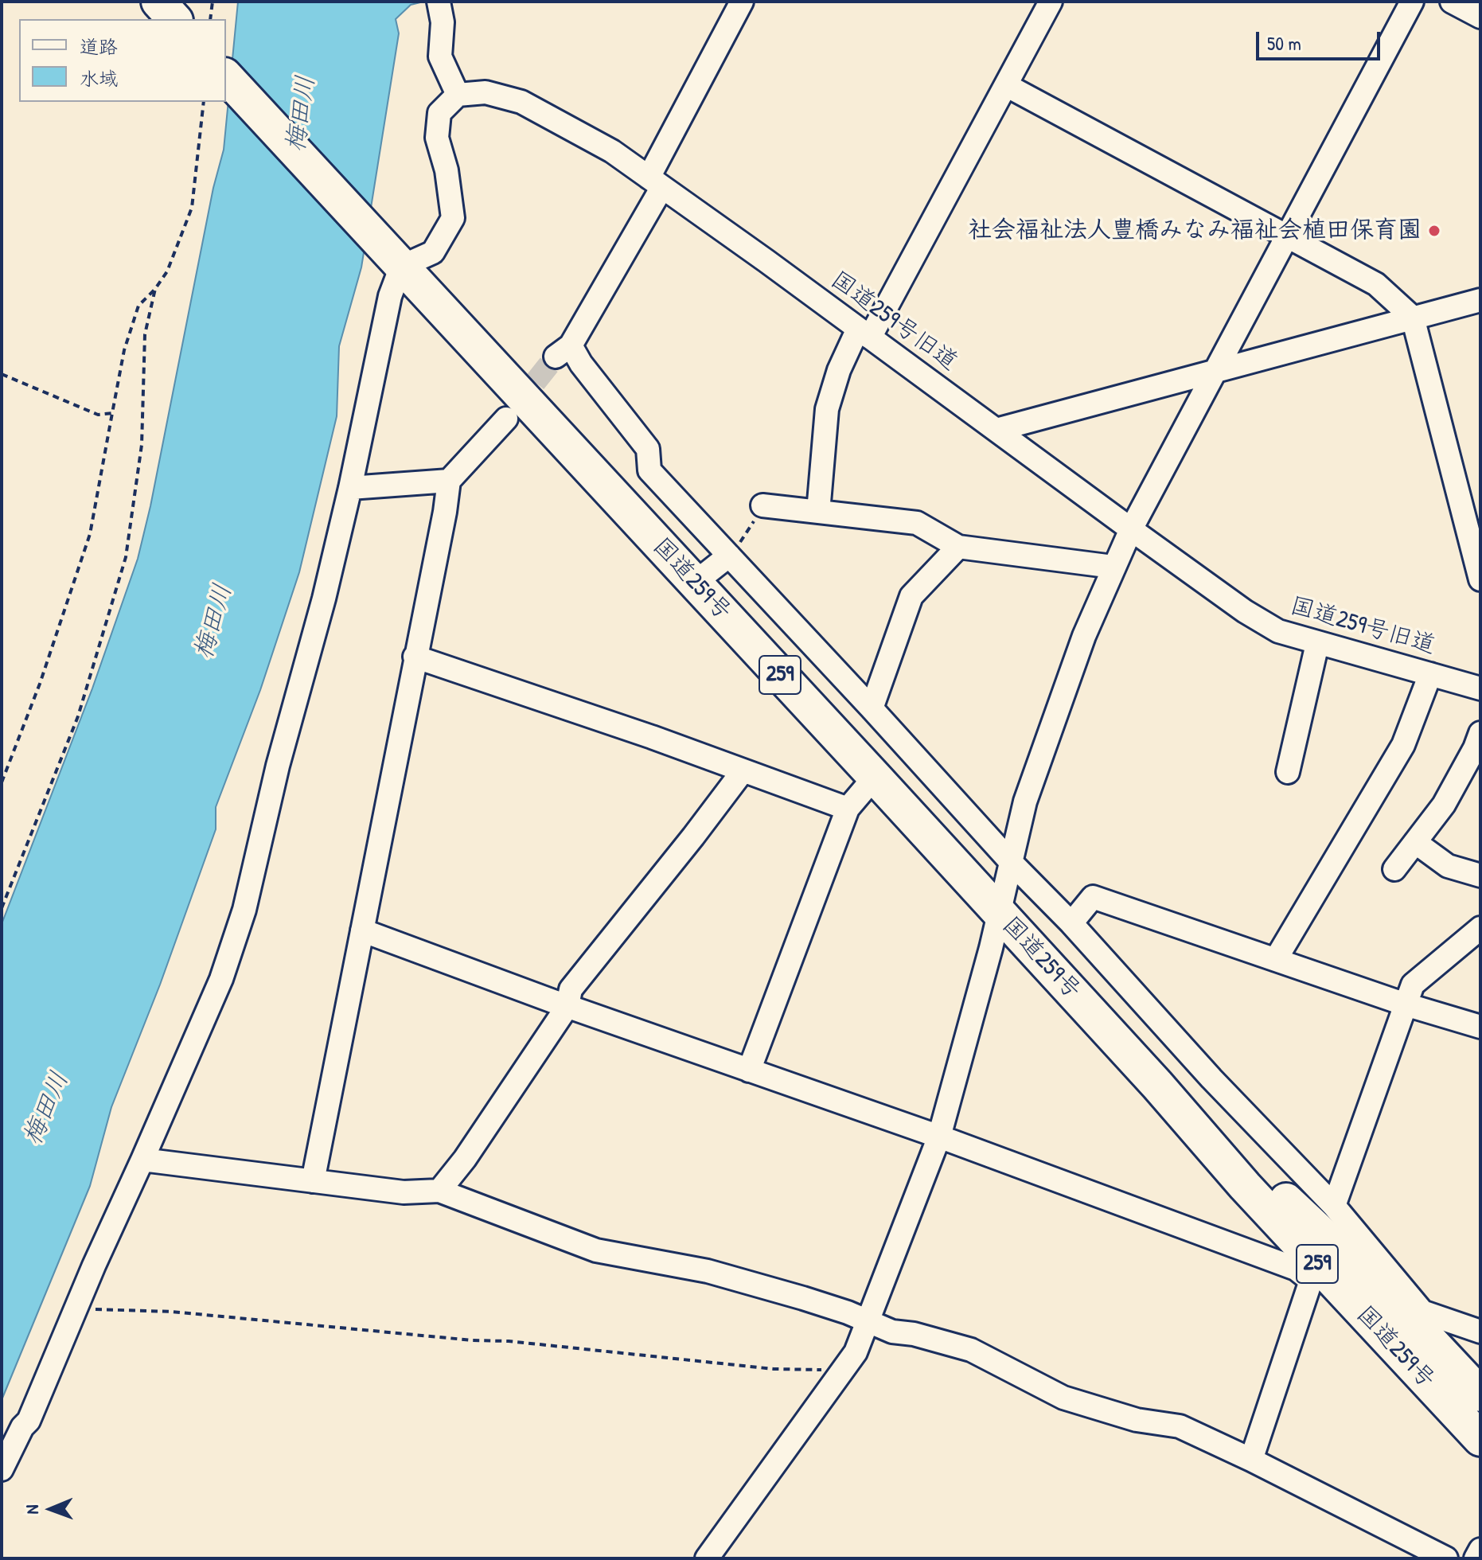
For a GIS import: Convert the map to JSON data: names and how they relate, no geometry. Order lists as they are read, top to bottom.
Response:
{
  "streets": {
    "highway": ["国道259号", "259"],
    "street": ["国道259号旧道"]
  },
  "water": ["梅田川"],
  "places": ["社会福祉法人豊橋みなみ福祉会植田保育園"],
  "legend": ["道路", "水域"],
  "scale_bar": "50 m",
  "north": "left"
}
